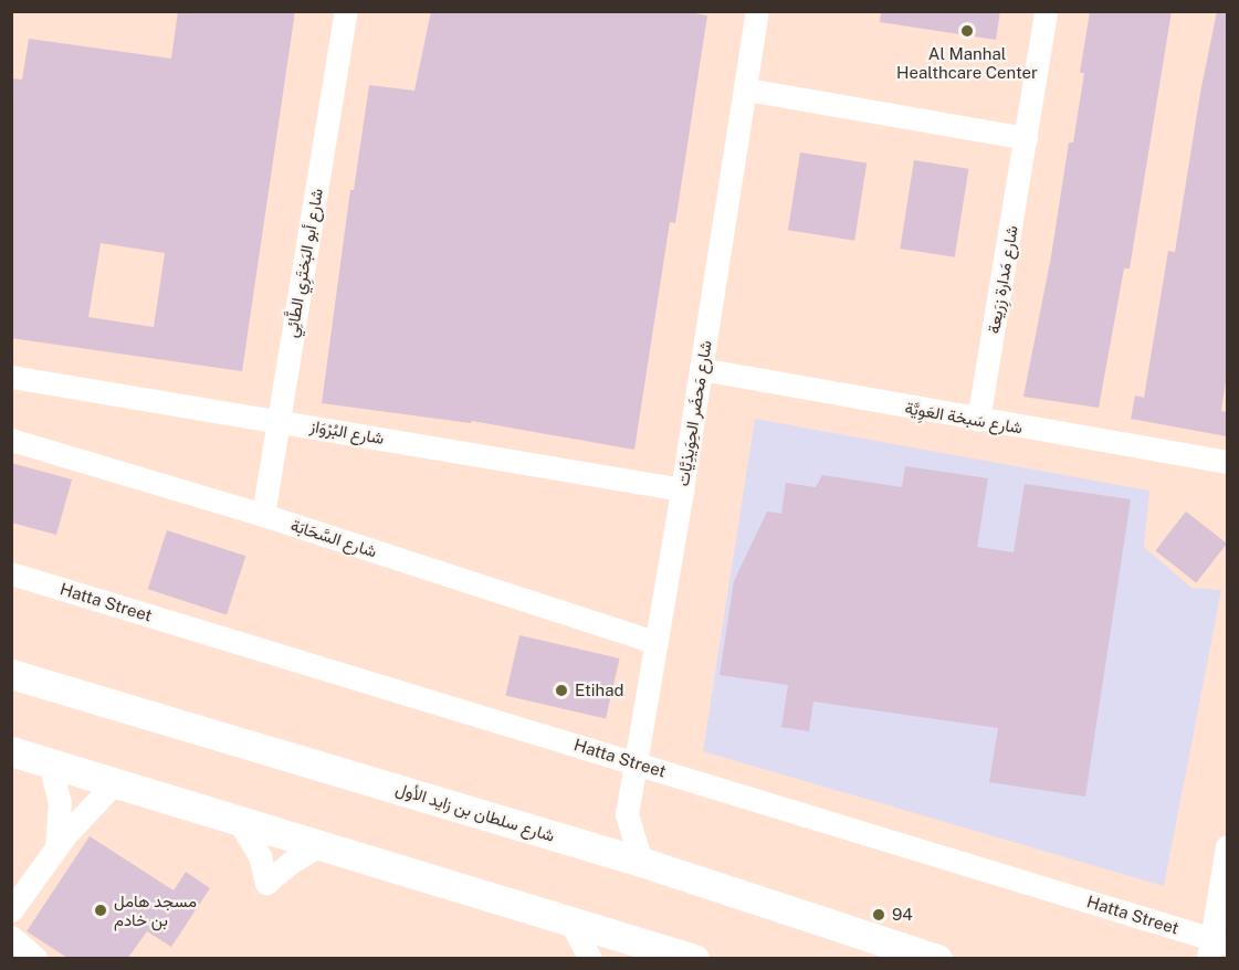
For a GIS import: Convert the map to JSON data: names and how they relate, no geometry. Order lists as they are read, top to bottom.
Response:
{
  "streets": {
    "main road": ["شارع سلطان بن زايد الأول"],
    "street": [
      "شارع أبو البَختَرِي الطَّائِي",
      "شارع مَدارة زِرَيعة",
      "شارع مَحضَر الحِوَيذِيَّات",
      "شارع سَبخة العَوِيَّة",
      "شارع البُرْوَاز",
      "شارع السَّحَابَة",
      "Hatta Street"
    ]
  },
  "crossings": [
    ["شارع أبو البَختَرِي الطَّائِي", "شارع البُرْوَاز"],
    ["شارع أبو البَختَرِي الطَّائِي", "شارع السَّحَابَة"],
    ["شارع مَدارة زِرَيعة", "شارع سَبخة العَوِيَّة"],
    ["شارع مَحضَر الحِوَيذِيَّات", "شارع سَبخة العَوِيَّة"],
    ["شارع مَحضَر الحِوَيذِيَّات", "شارع البُرْوَاز"],
    ["شارع مَحضَر الحِوَيذِيَّات", "شارع السَّحَابَة"],
    ["شارع مَحضَر الحِوَيذِيَّات", "Hatta Street"],
    ["شارع مَحضَر الحِوَيذِيَّات", "شارع سلطان بن زايد الأول"]
  ],
  "places": [
    "Al Manhal Healthcare Center",
    "Etihad",
    "مسجد هامل بن خادم",
    "94"
  ]
}
